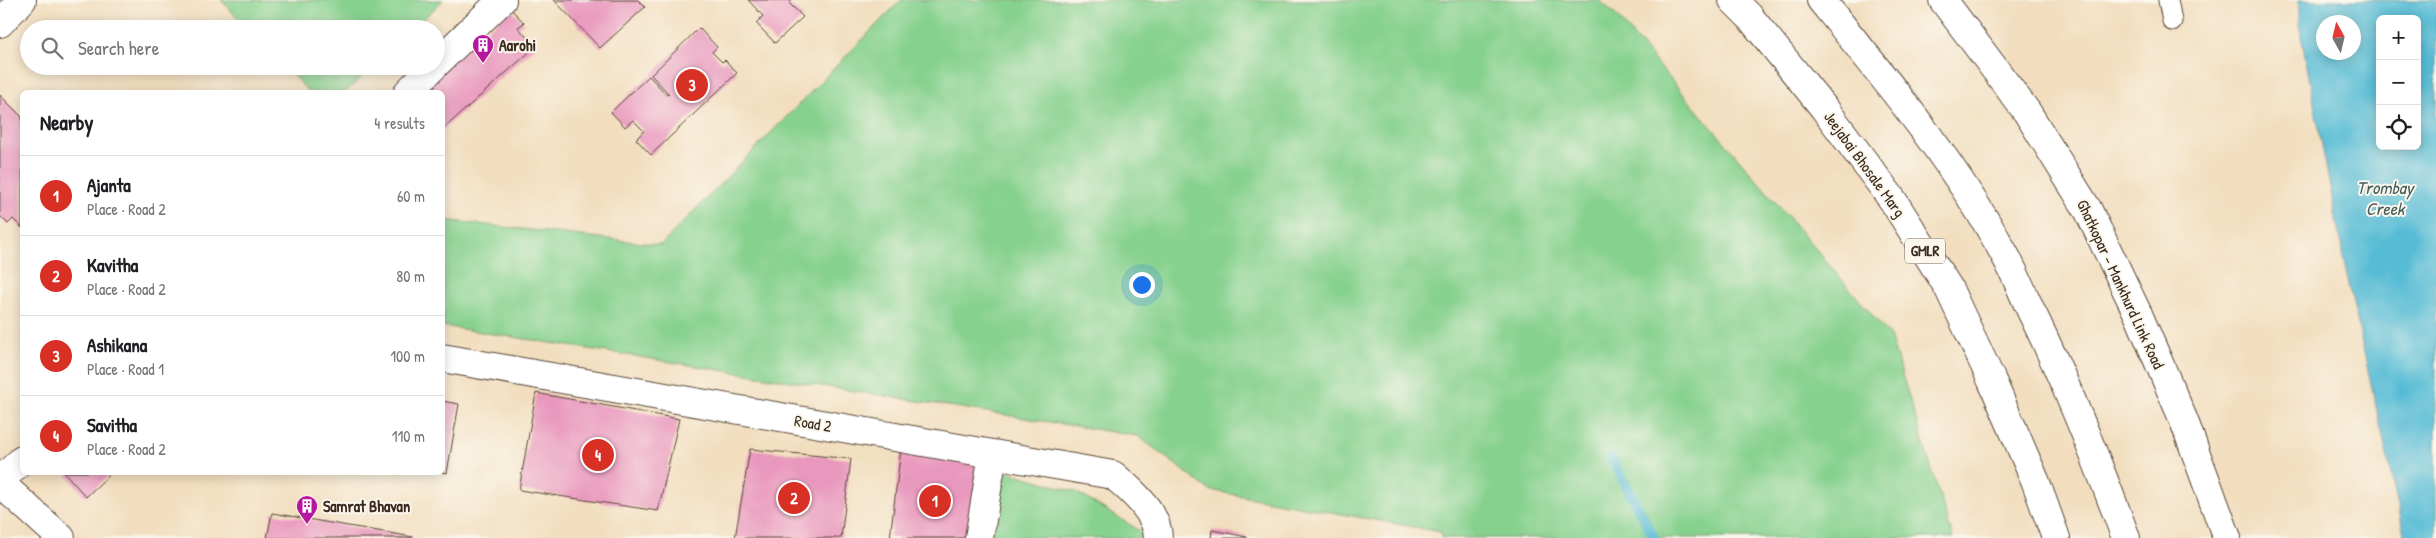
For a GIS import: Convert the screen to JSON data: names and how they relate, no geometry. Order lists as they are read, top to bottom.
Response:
{
  "streets": {
    "main road": [
      "Jeejabai Bhosale Marg",
      "GMLR",
      "Ghatkopar - Mankhurd Link Road",
      "Road 2"
    ]
  },
  "water": ["Trombay Creek"],
  "places": {
    "building": ["Aarohi", "Samrat Bhavan"]
  },
  "north": "top",
  "page": {
    "map_buttons": ["+", "−"],
    "search": "Search here",
    "pins": [
      "3",
      "4",
      "2",
      "1"
    ],
    "heading": ["Nearby", "4 results"],
    "list": [
      {
        "mark": "1",
        "name": "Ajanta",
        "note": "Place · Road 2",
        "value": "60 m"
      },
      {
        "mark": "2",
        "name": "Kavitha",
        "note": "Place · Road 2",
        "value": "80 m"
      },
      {
        "mark": "3",
        "name": "Ashikana",
        "note": "Place · Road 1",
        "value": "100 m"
      },
      {
        "mark": "4",
        "name": "Savitha",
        "note": "Place · Road 2",
        "value": "110 m"
      }
    ]
  }
}
